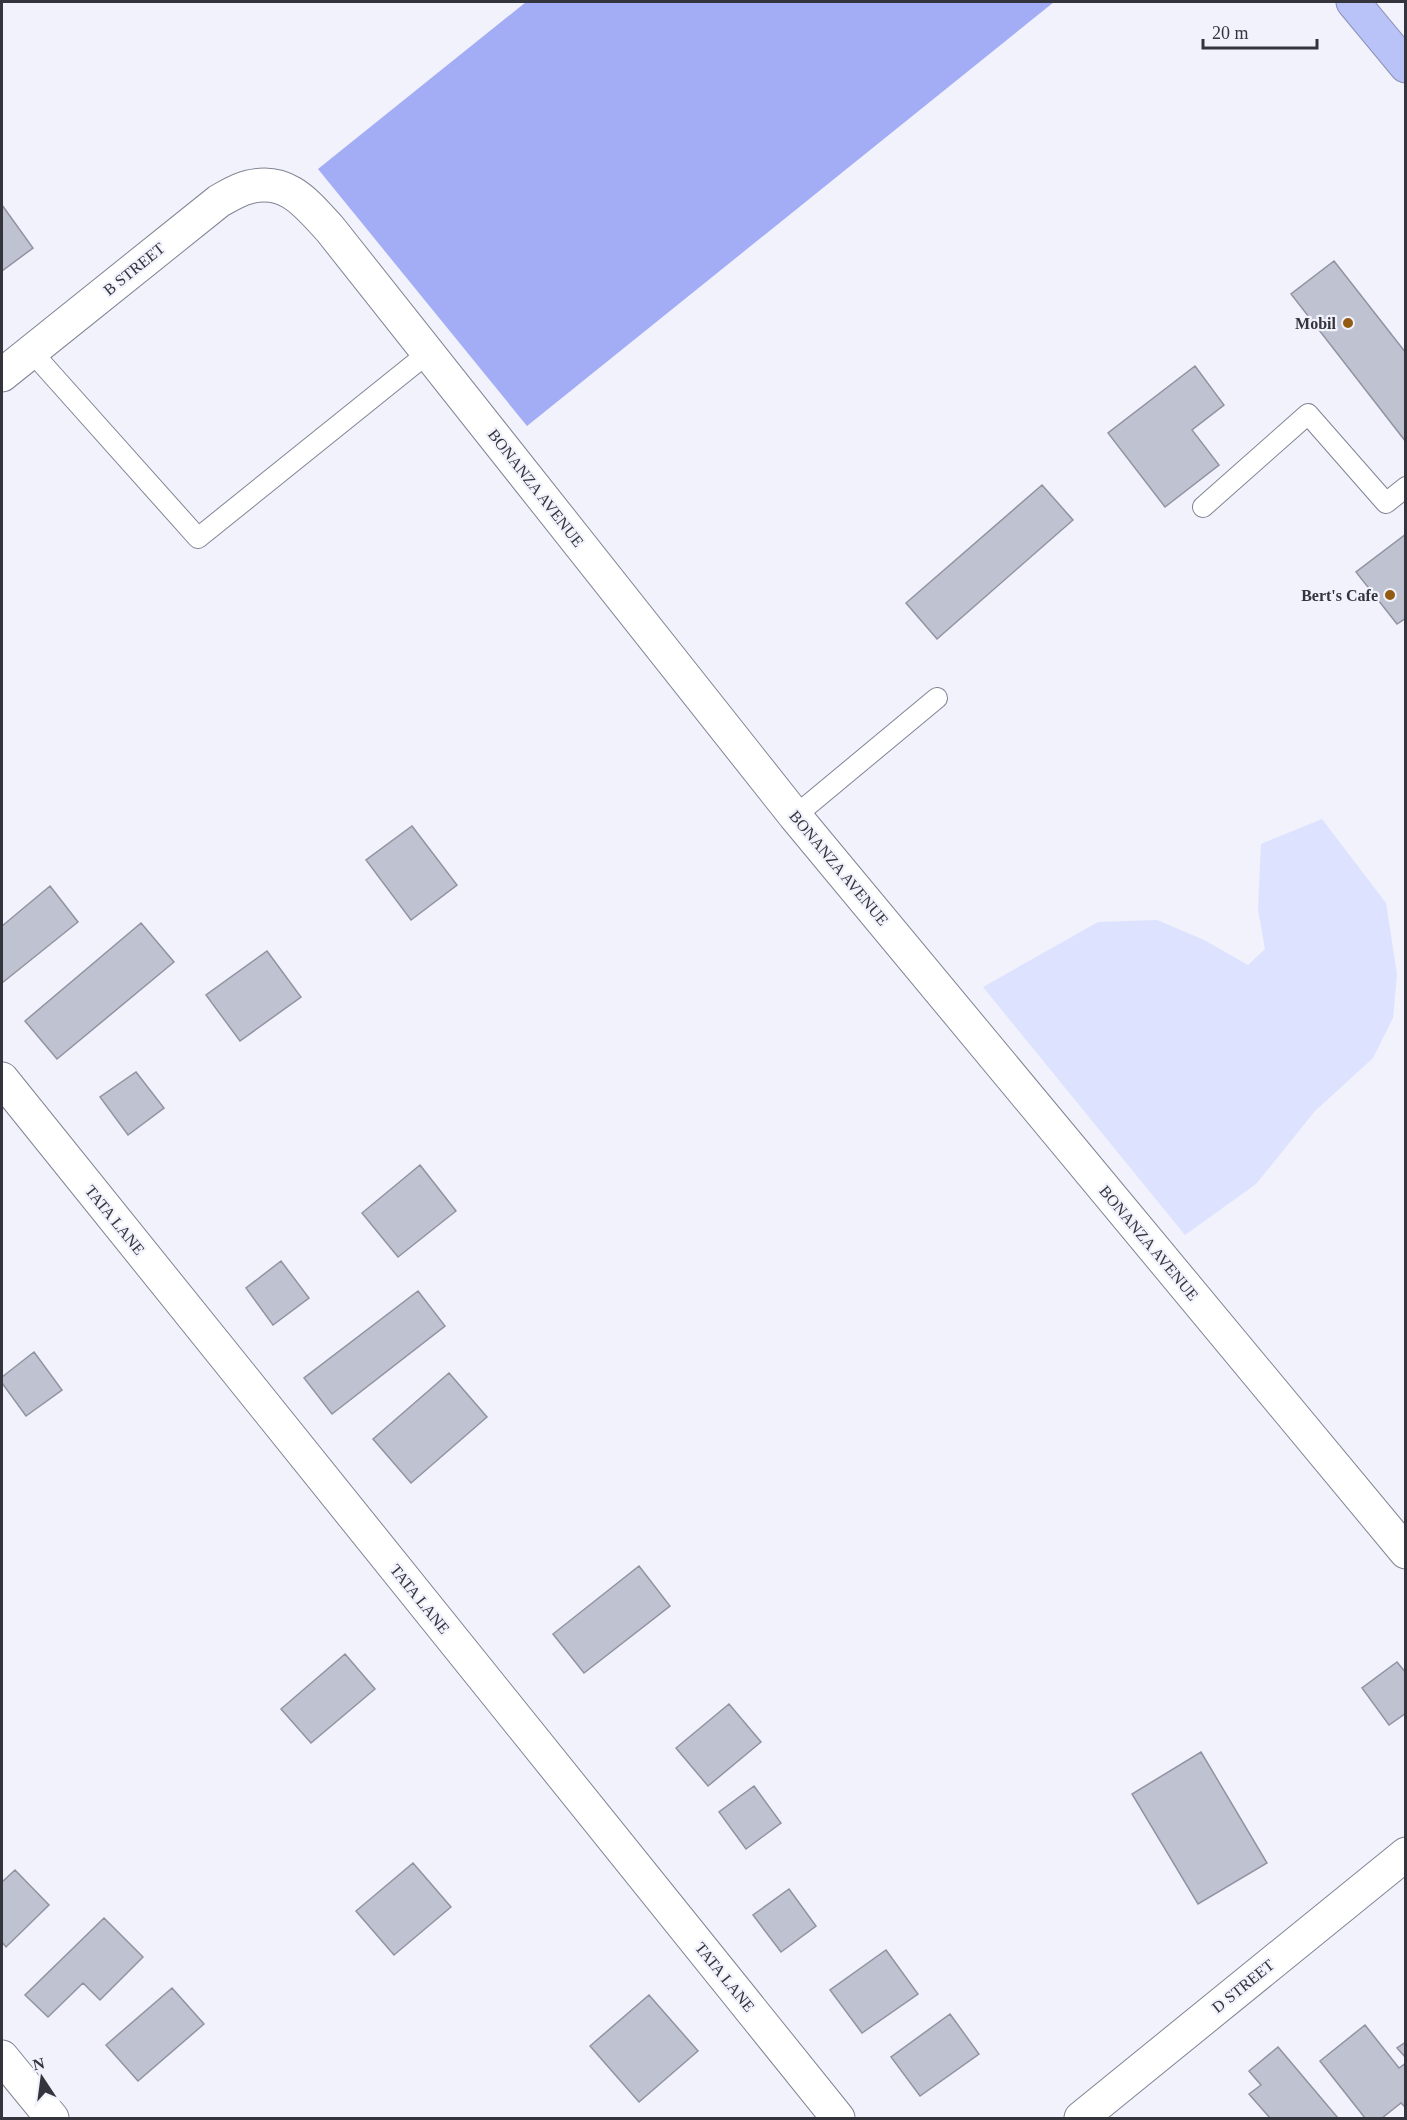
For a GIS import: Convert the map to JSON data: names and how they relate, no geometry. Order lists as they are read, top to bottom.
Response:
{
  "streets": {
    "street": [
      "B STREET",
      "BONANZA AVENUE",
      "TATA LANE",
      "D STREET"
    ]
  },
  "crossings": [
    ["B STREET", "BONANZA AVENUE"]
  ],
  "places": ["Mobil", "Bert's Cafe"],
  "scale_bar": "20 m",
  "north": "top"
}
